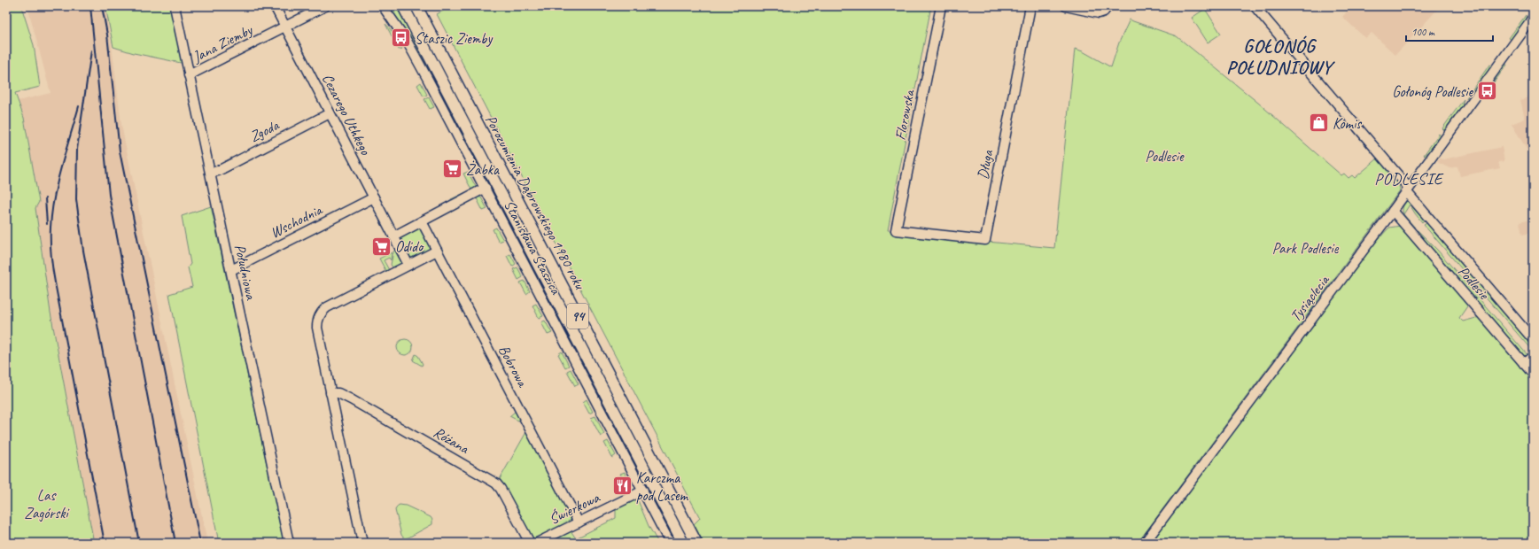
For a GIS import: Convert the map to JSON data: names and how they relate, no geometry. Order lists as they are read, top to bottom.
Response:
{
  "streets": {
    "main road": ["Porozumienia Dąbrowskiego 1980 roku", "94"],
    "street": [
      "Jana Ziemby",
      "Cezarego Uthkego",
      "Florowska",
      "Zgoda",
      "Długa",
      "Wschodnia",
      "Stanisława Staszica",
      "Południowa",
      "Podlesie",
      "Tysiąclecia",
      "Bobrowa",
      "Różana",
      "Świerkowa"
    ]
  },
  "crossings": [
    ["Jana Ziemby", "Cezarego Uthkego"],
    ["Jana Ziemby", "Południowa"],
    ["Cezarego Uthkego", "Zgoda"],
    ["Cezarego Uthkego", "Wschodnia"],
    ["Florowska", "Długa"],
    ["Zgoda", "Południowa"],
    ["Wschodnia", "Południowa"],
    ["Stanisława Staszica", "Świerkowa"],
    ["Podlesie", "Tysiąclecia"],
    ["Bobrowa", "Świerkowa"]
  ],
  "districts": ["GOŁONÓG POŁUDNIOWY", "PODLESIE"],
  "parks": ["Podlesie", "Park Podlesie", "Las Zagórski"],
  "places": {
    "bus stop": ["Staszic Ziemby", "Gołonóg Podlesie"],
    "shop": ["Komis"],
    "supermarket": ["Żabka", "Odido"],
    "restaurant": ["Karczma pod Lasem"]
  },
  "scale_bar": "100 m"
}
